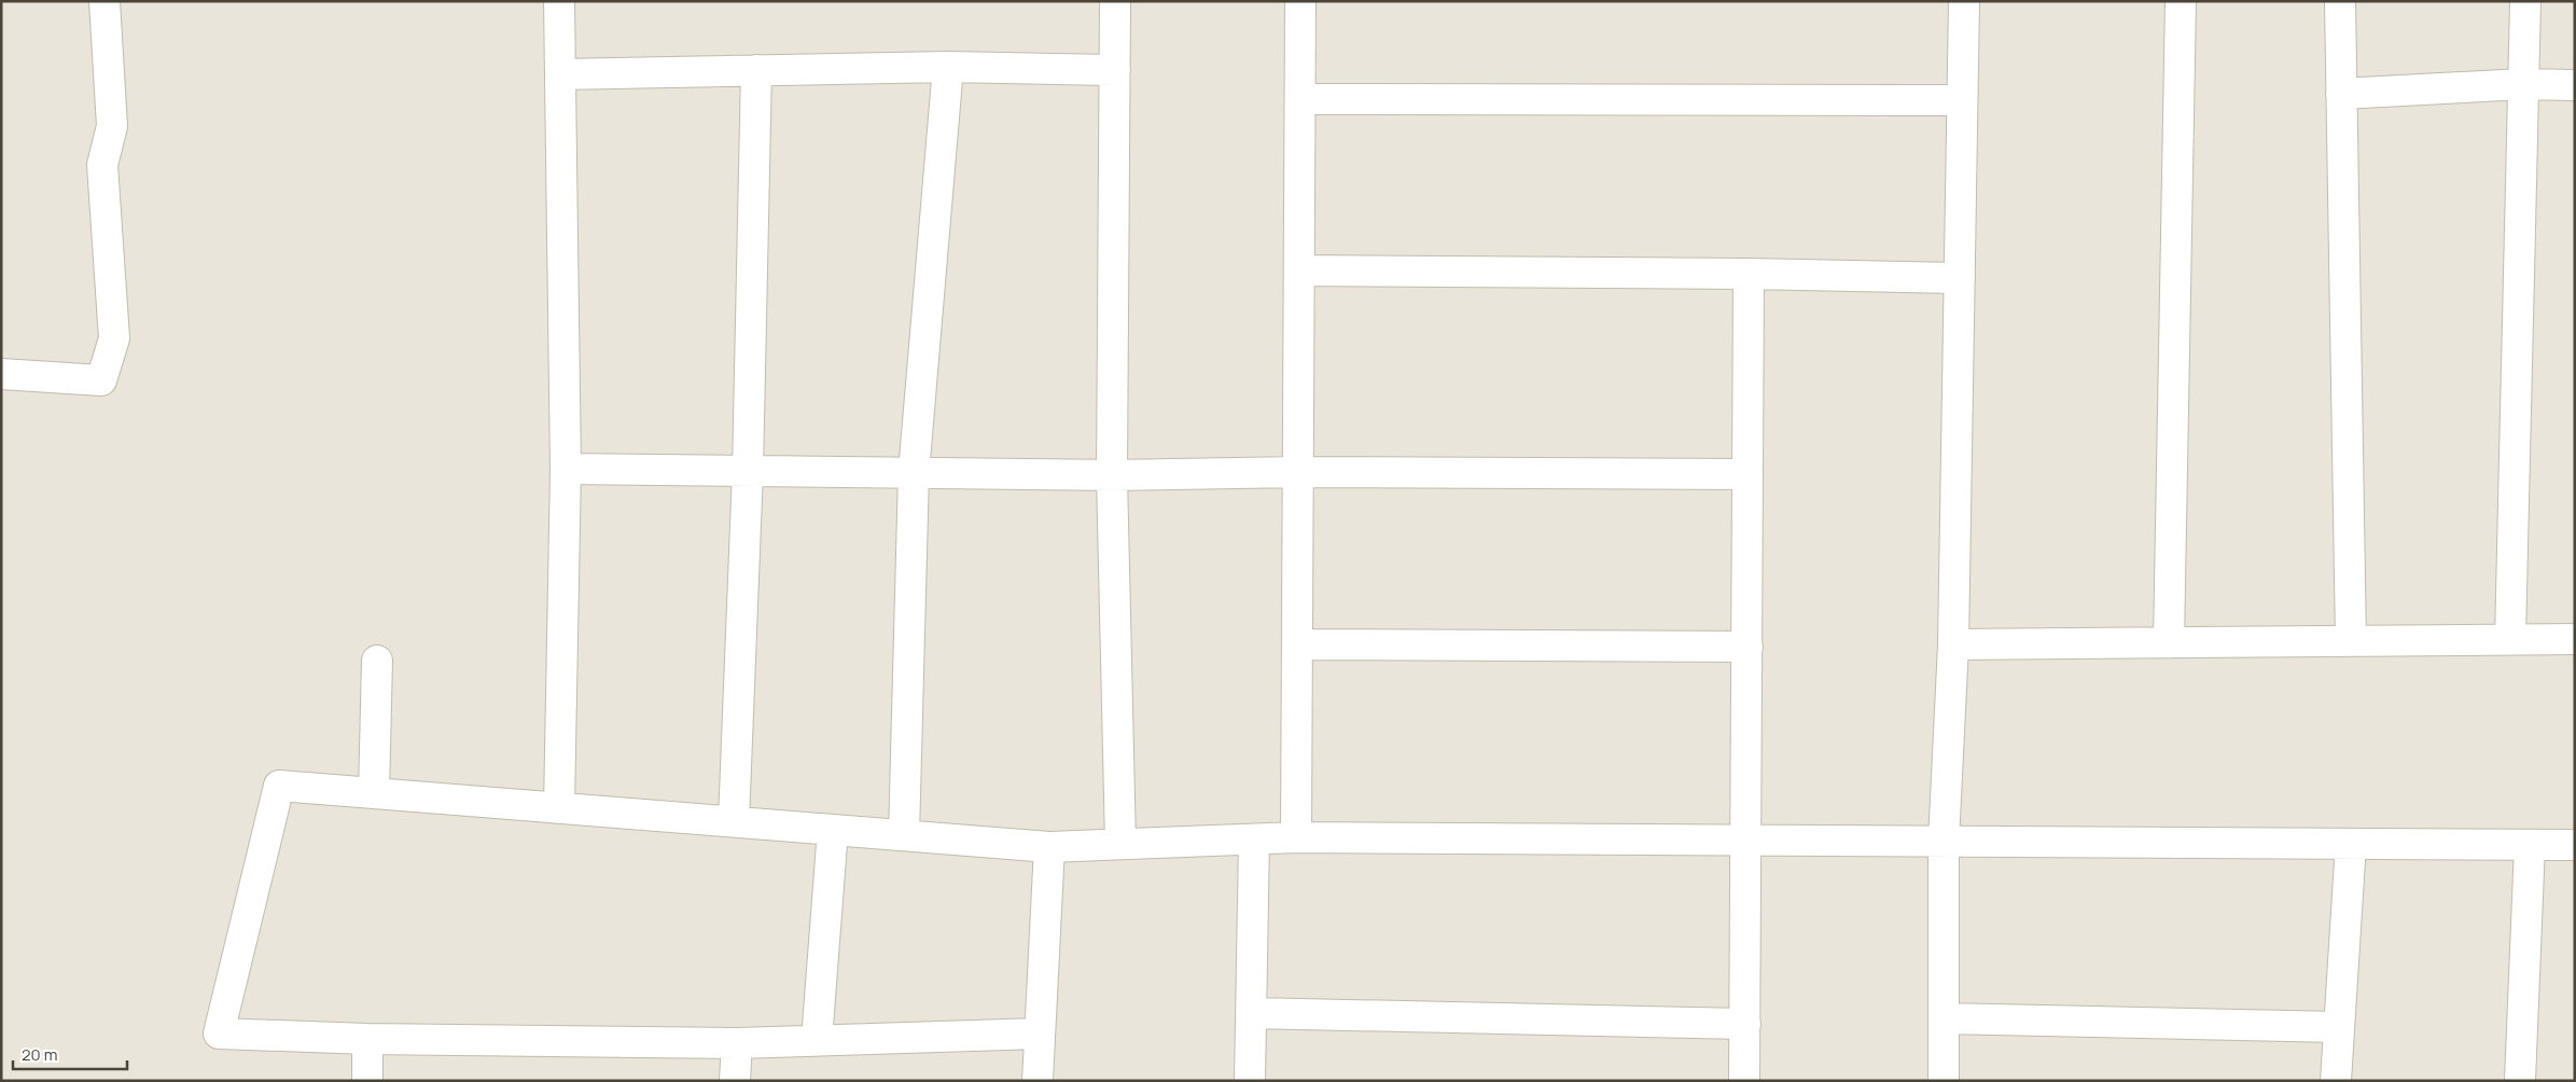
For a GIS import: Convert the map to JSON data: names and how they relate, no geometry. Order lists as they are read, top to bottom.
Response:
{
  "scale_bar": "20 m"
}
